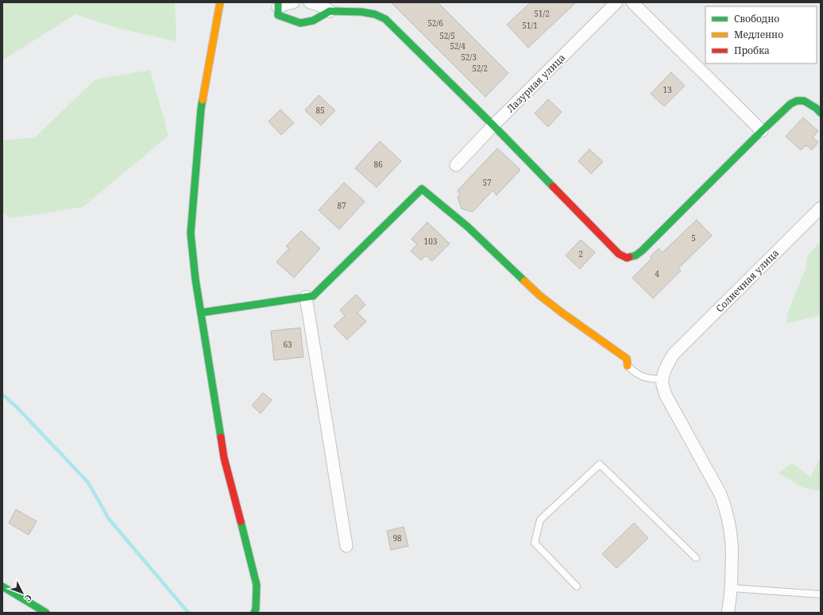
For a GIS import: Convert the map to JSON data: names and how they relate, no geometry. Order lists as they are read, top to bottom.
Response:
{
  "streets": {
    "street": ["Лазурная улица", "Солнечная улица"]
  },
  "house_numbers": [
    "51/2",
    "52/6",
    "51/1",
    "52/5",
    "52/4",
    "52/3",
    "52/2",
    "13",
    "85",
    "86",
    "57",
    "87",
    "5",
    "103",
    "2",
    "4",
    "63",
    "98"
  ],
  "legend": ["Свободно", "Медленно", "Пробка"],
  "north": "bottom right"
}
